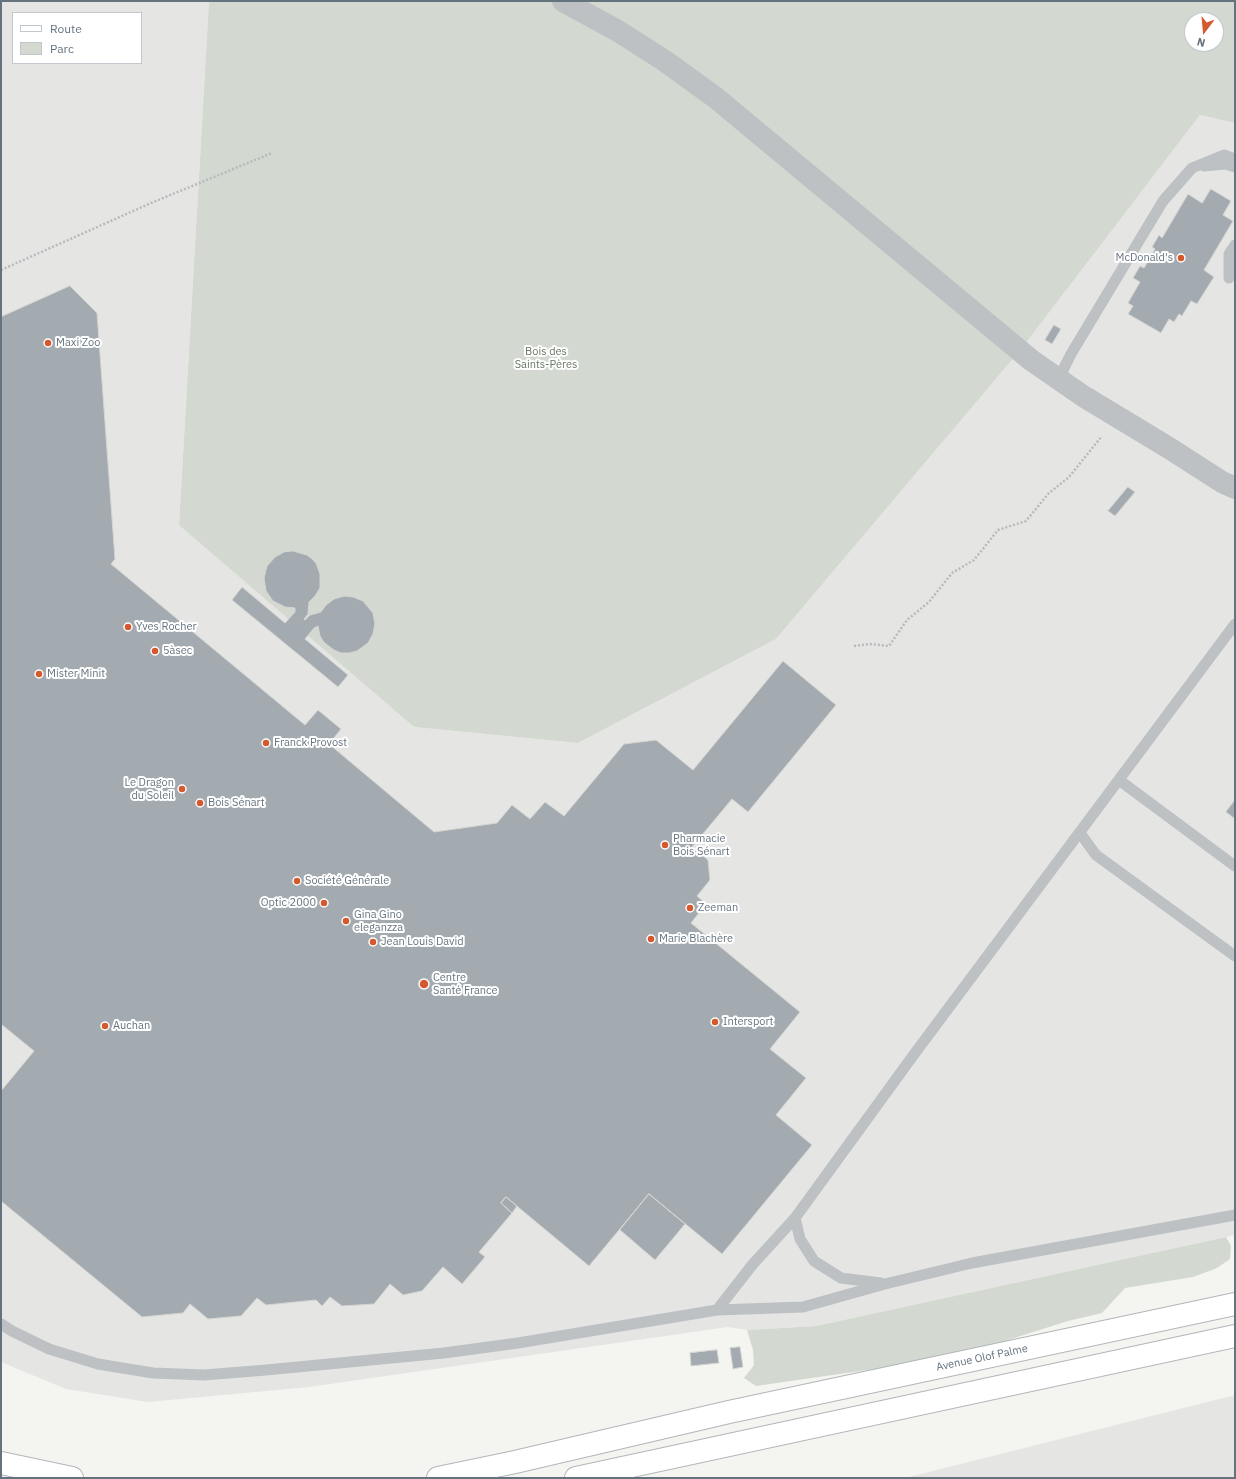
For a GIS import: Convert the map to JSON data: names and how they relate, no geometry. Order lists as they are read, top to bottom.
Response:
{
  "streets": {
    "main road": ["Avenue Olof Palme"]
  },
  "parks": ["Bois des Saints-Pères"],
  "places": [
    "McDonald's",
    "Maxi Zoo",
    "Yves Rocher",
    "5àsec",
    "Mister Minit",
    "Franck Provost",
    "Le Dragon du Soleil",
    "Bois Sénart",
    "Pharmacie Bois Sénart",
    "Société Générale",
    "Optic 2000",
    "Zeeman",
    "Gina Gino eleganzza",
    "Marie Blachère",
    "Jean Louis David",
    "Centre Santé France",
    "Intersport",
    "Auchan"
  ],
  "legend": ["Route", "Parc"],
  "north": "bottom"
}
